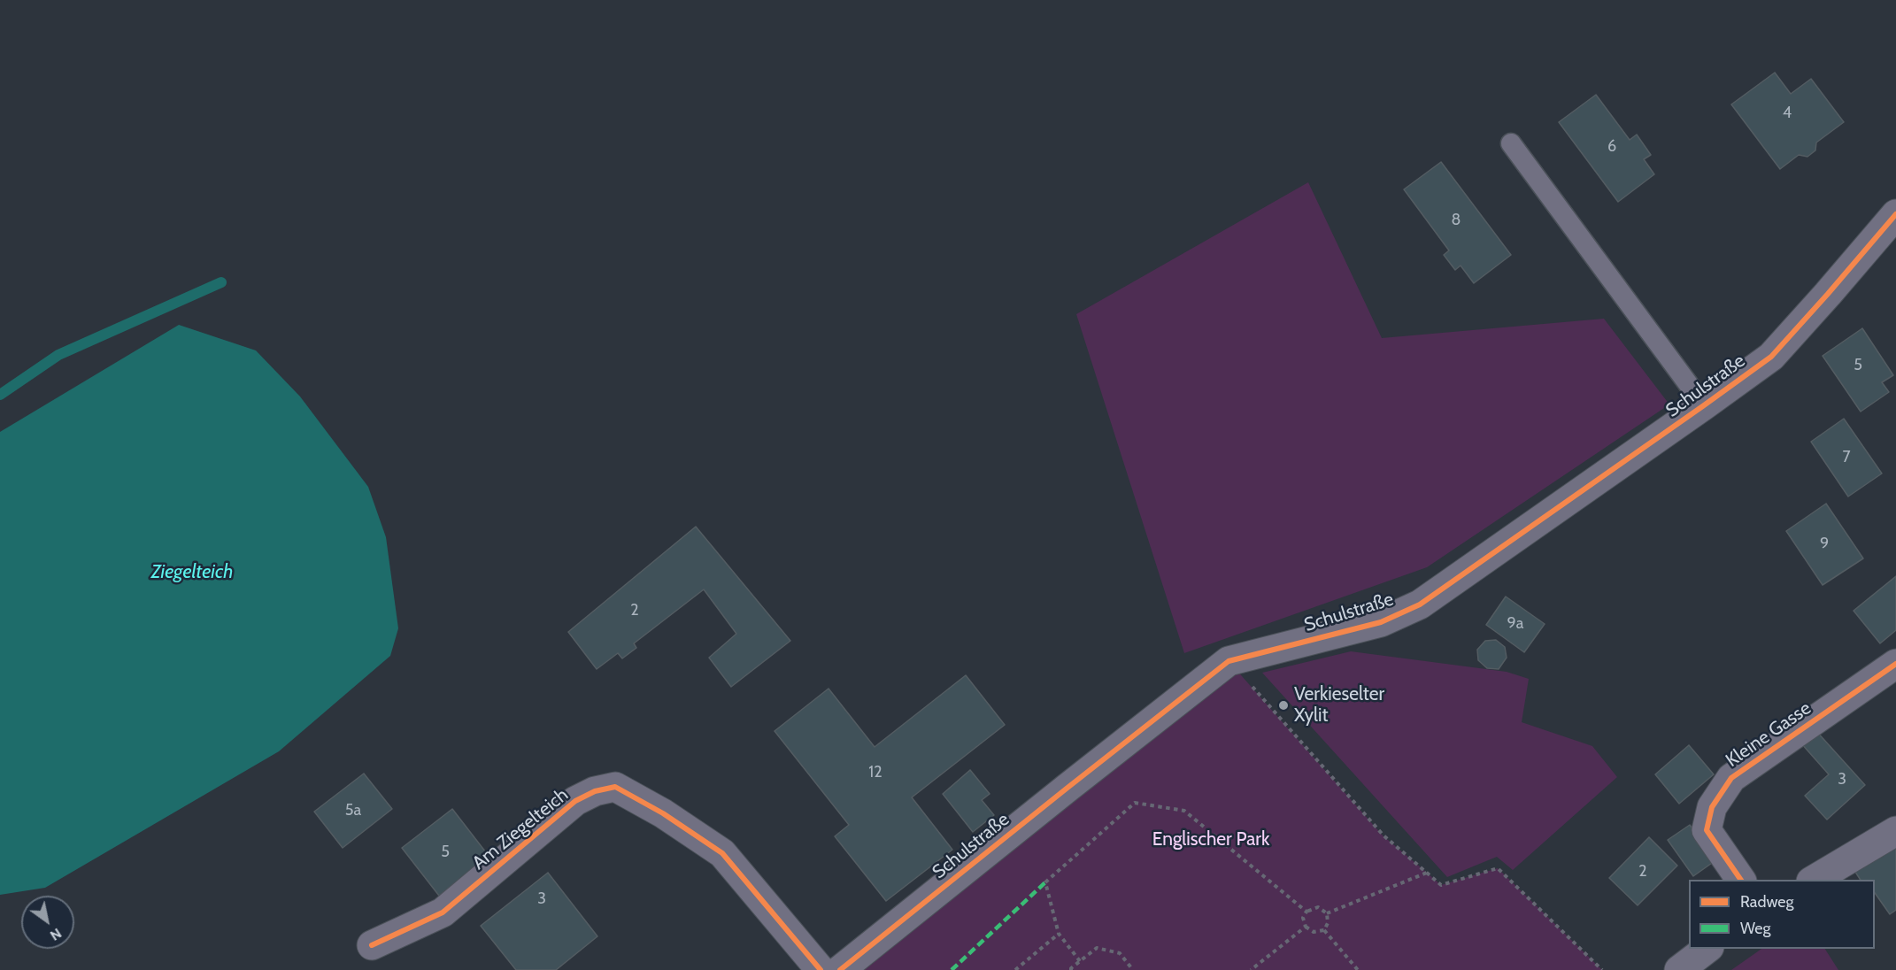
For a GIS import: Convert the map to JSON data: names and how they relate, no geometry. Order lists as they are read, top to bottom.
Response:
{
  "streets": {
    "street": ["Schulstraße", "Kleine Gasse", "Am Ziegelteich"]
  },
  "water": ["Ziegelteich"],
  "parks": ["Englischer Park"],
  "places": ["Verkieselter Xylit"],
  "house_numbers": [
    "4",
    "6",
    "8",
    "5",
    "7",
    "9",
    "2",
    "9a",
    "12",
    "3",
    "5a",
    "5",
    "2",
    "3"
  ],
  "legend": ["Radweg", "Weg"],
  "north": "bottom right"
}
